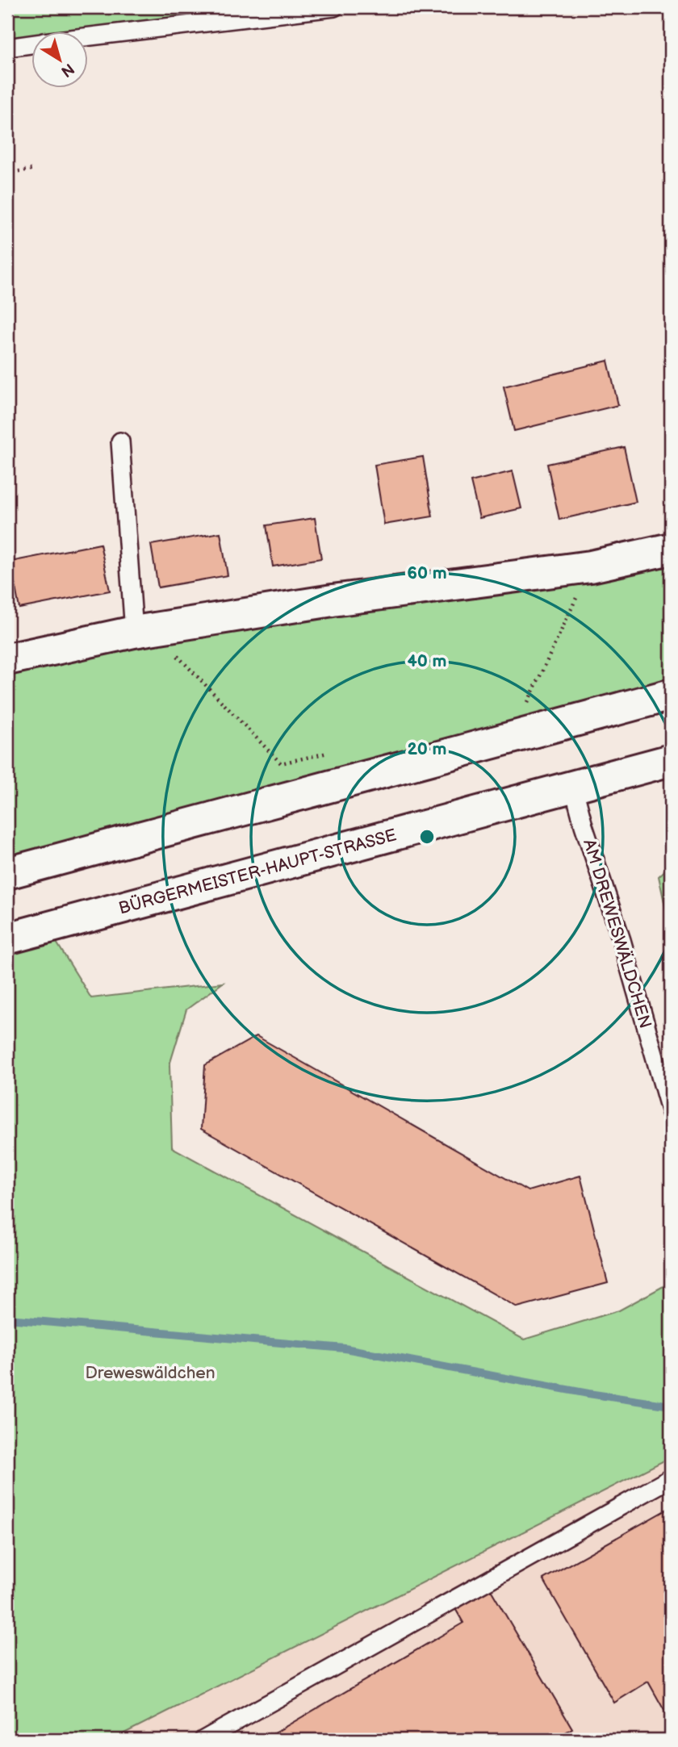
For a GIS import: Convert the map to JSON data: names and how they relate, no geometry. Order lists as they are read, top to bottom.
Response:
{
  "streets": {
    "street": ["BÜRGERMEISTER-HAUPT-STRASSE"],
    "lane": ["AM DREWESWÄLDCHEN"]
  },
  "crossings": [
    ["BÜRGERMEISTER-HAUPT-STRASSE", "AM DREWESWÄLDCHEN"]
  ],
  "parks": ["Dreweswäldchen"],
  "north": "bottom right",
  "rings": ["60 m", "40 m", "20 m"]
}
